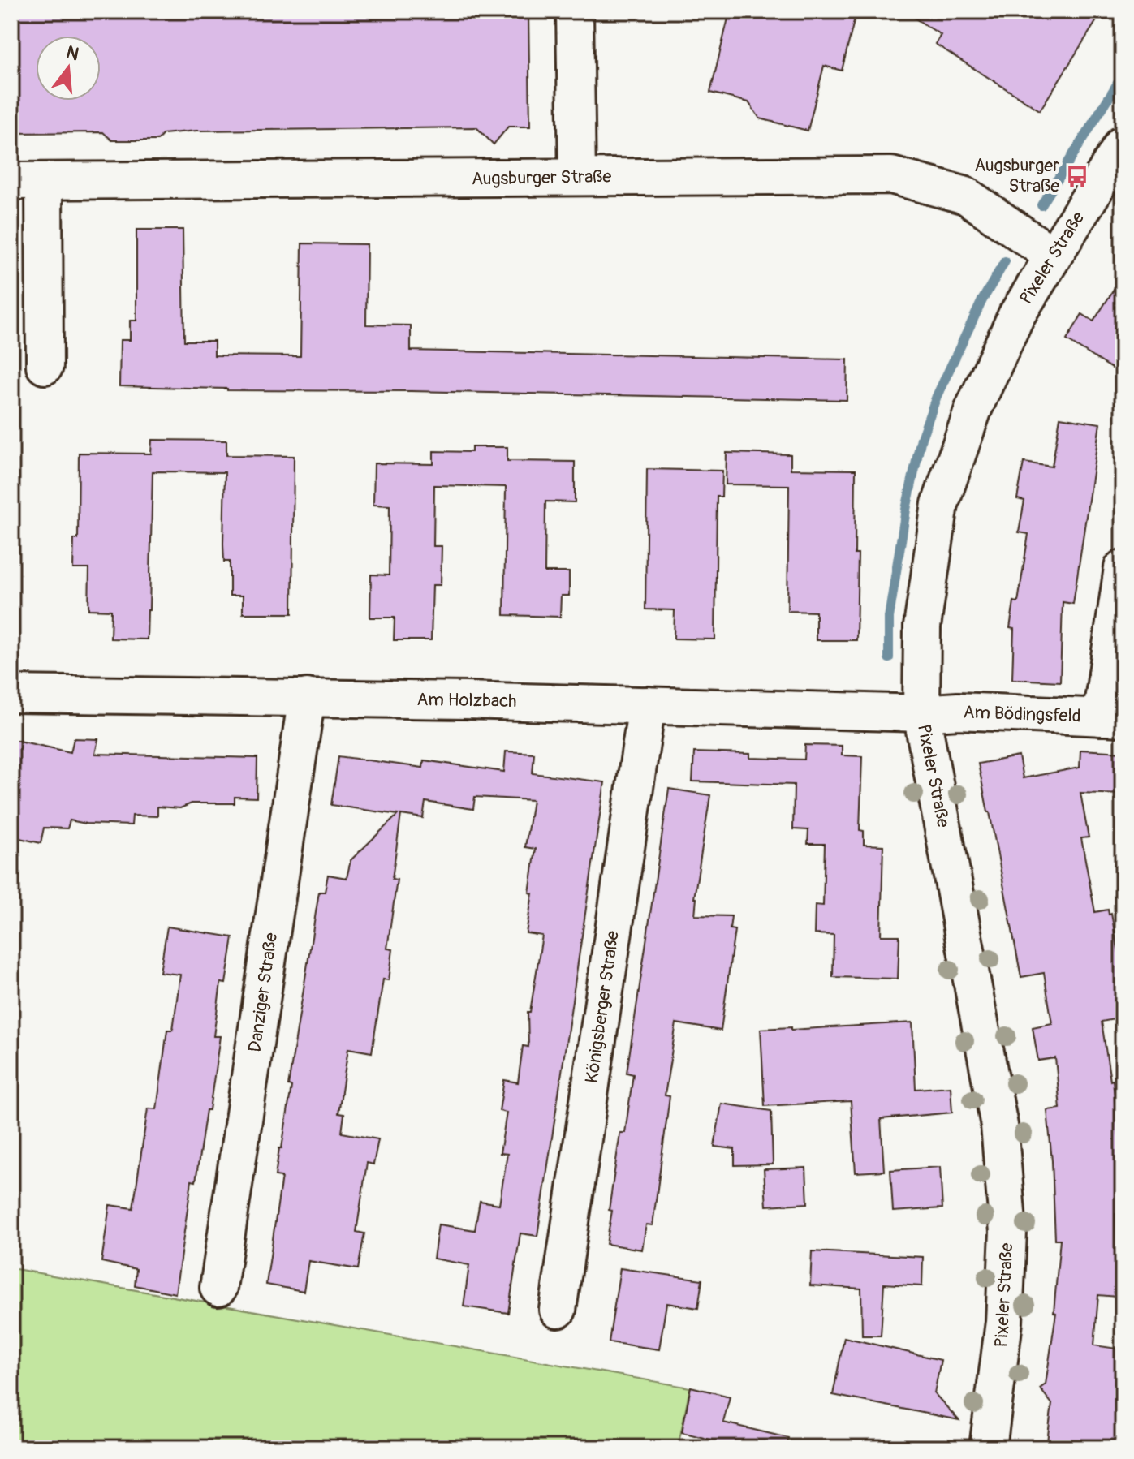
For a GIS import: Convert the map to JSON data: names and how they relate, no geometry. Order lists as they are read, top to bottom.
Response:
{
  "streets": {
    "street": [
      "Augsburger Straße",
      "Pixeler Straße",
      "Am Holzbach",
      "Am Bödingsfeld",
      "Danziger Straße",
      "Königsberger Straße"
    ]
  },
  "crossings": [
    ["Augsburger Straße", "Pixeler Straße"],
    ["Pixeler Straße", "Am Holzbach"],
    ["Pixeler Straße", "Am Bödingsfeld"],
    ["Am Holzbach", "Am Bödingsfeld"],
    ["Am Holzbach", "Danziger Straße"],
    ["Am Holzbach", "Königsberger Straße"]
  ],
  "places": {
    "bus stop": ["Augsburger Straße"]
  },
  "north": "top"
}
